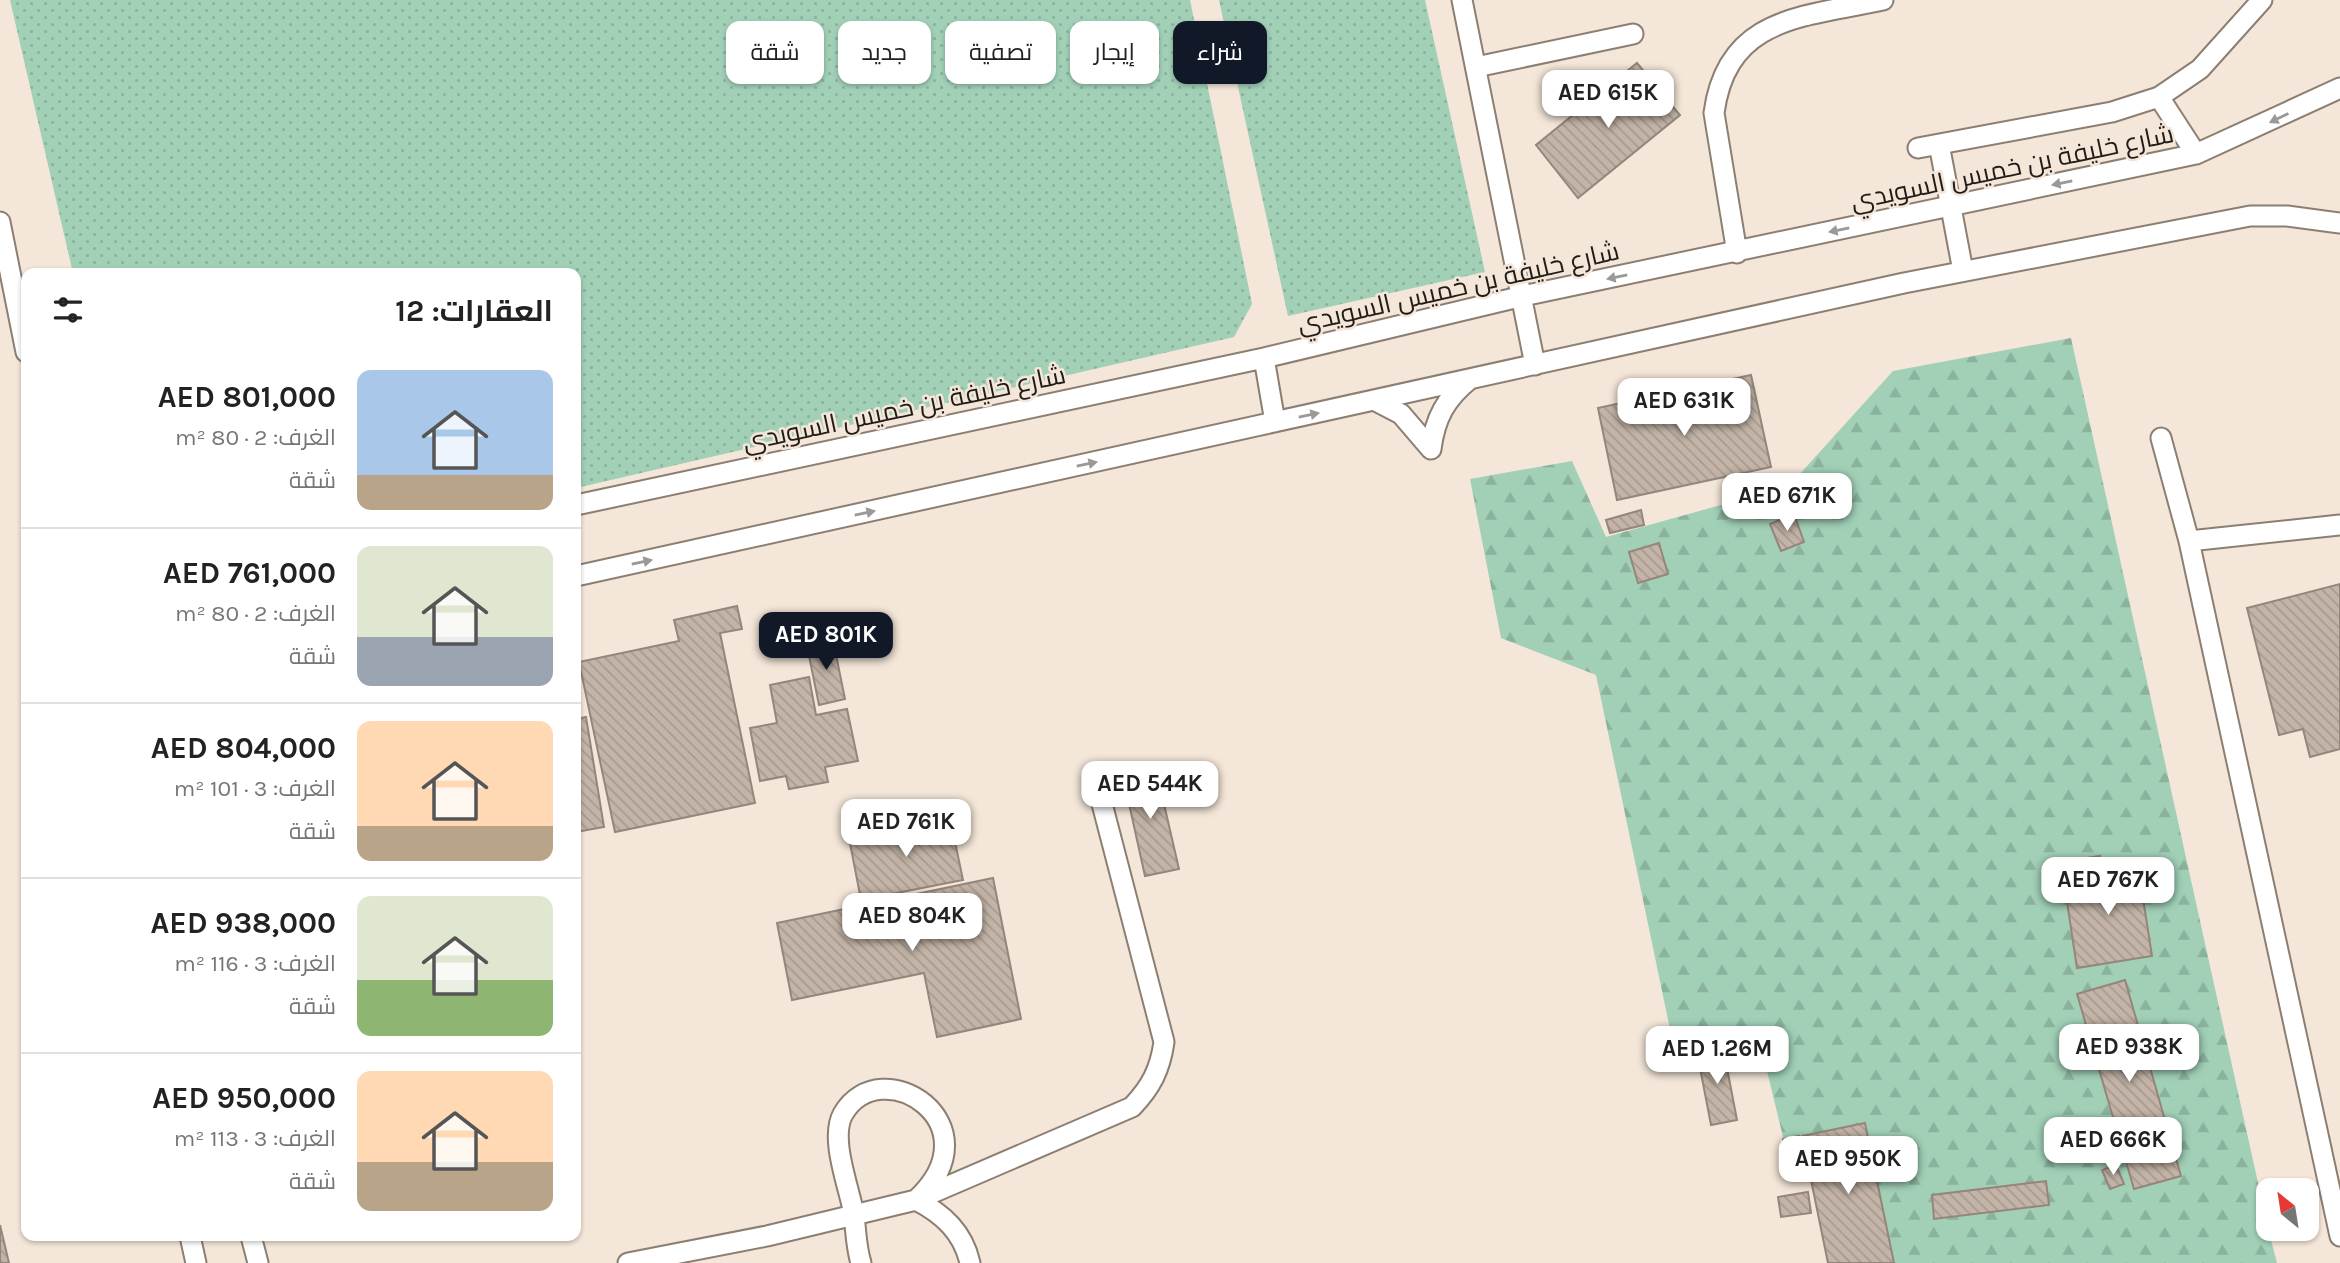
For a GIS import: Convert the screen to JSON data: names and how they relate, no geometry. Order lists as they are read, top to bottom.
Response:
{
  "streets": {
    "lane": ["شارع خليفة بن خميس السويدي"]
  },
  "north": "top left",
  "page": {
    "chip": [
      "شراء",
      "إيجار",
      "تصفية",
      "جديد",
      "شقة"
    ],
    "price": [
      "AED 615K",
      "AED 631K",
      "AED 671K",
      "AED 801K",
      "AED 544K",
      "AED 761K",
      "AED 767K",
      "AED 804K",
      "AED 938K",
      "AED 1.26M",
      "AED 666K",
      "AED 950K"
    ],
    "heading": "العقارات: 12",
    "list": [
      {
        "name": "AED 801,000",
        "note": "الغرف: 2 · 80 m² · شقة"
      },
      {
        "name": "AED 761,000",
        "note": "الغرف: 2 · 80 m² · شقة"
      },
      {
        "name": "AED 804,000",
        "note": "الغرف: 3 · 101 m² · شقة"
      },
      {
        "name": "AED 938,000",
        "note": "الغرف: 3 · 116 m² · شقة"
      },
      {
        "name": "AED 950,000",
        "note": "الغرف: 3 · 113 m² · شقة"
      }
    ]
  }
}
